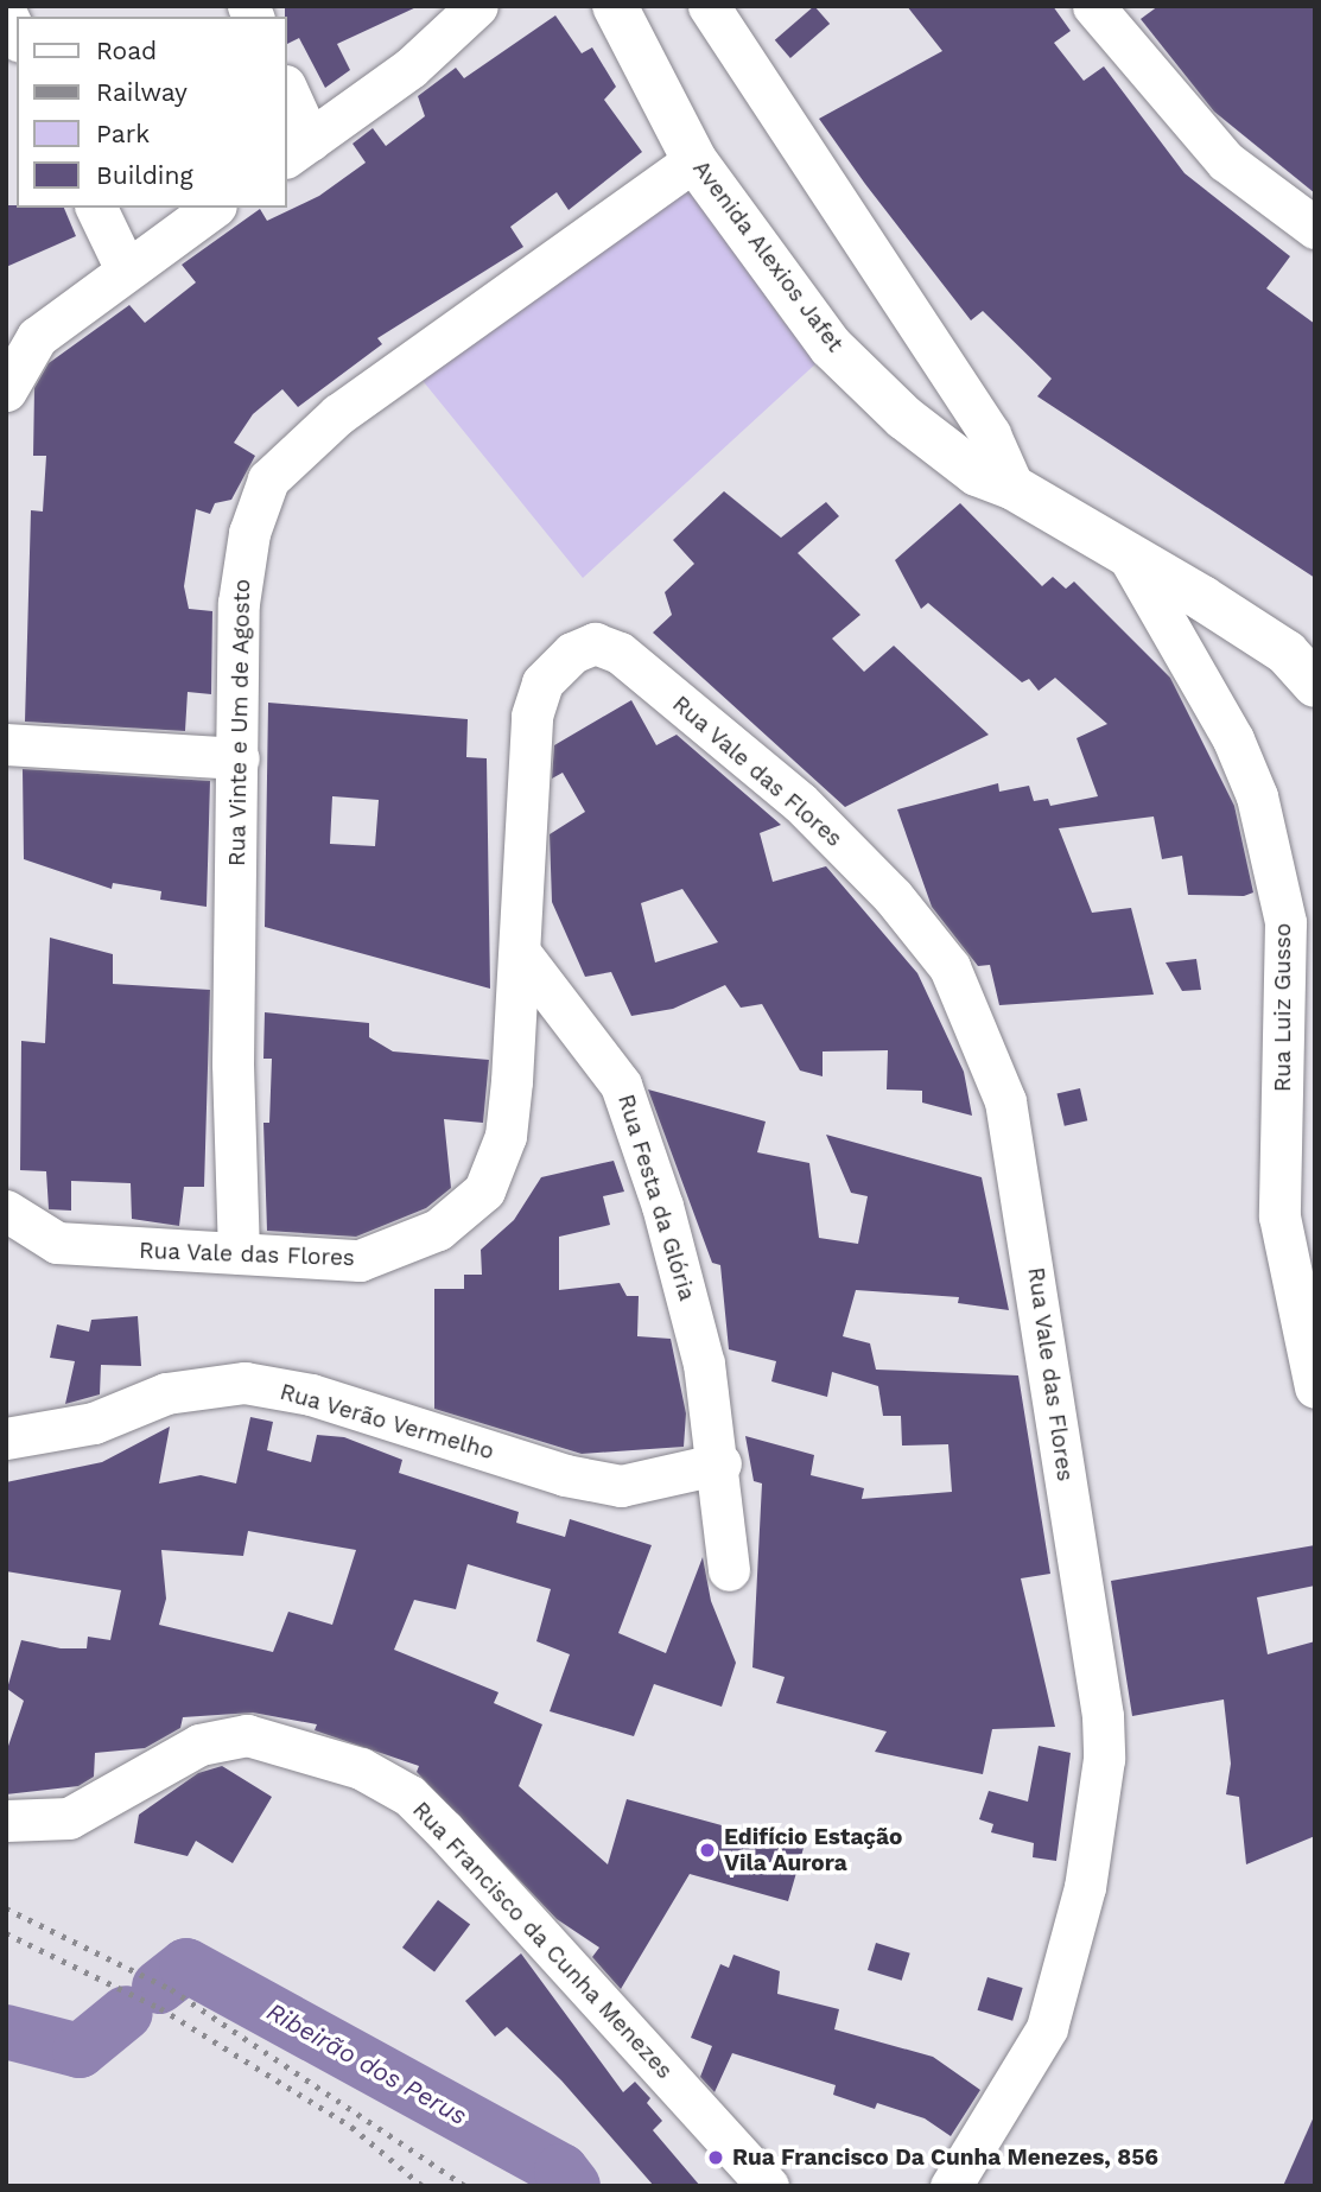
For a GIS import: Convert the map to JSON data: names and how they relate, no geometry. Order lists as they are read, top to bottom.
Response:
{
  "streets": {
    "main road": ["Avenida Alexios Jafet"],
    "street": [
      "Rua Vinte e Um de Agosto",
      "Rua Vale das Flores",
      "Rua Luiz Gusso",
      "Rua Festa da Glória",
      "Rua Verão Vermelho",
      "Rua Francisco da Cunha Menezes"
    ]
  },
  "crossings": [
    ["Avenida Alexios Jafet", "Rua Vinte e Um de Agosto"],
    ["Avenida Alexios Jafet", "Rua Luiz Gusso"],
    ["Rua Vinte e Um de Agosto", "Rua Vale das Flores"],
    ["Rua Vale das Flores", "Rua Festa da Glória"],
    ["Rua Festa da Glória", "Rua Verão Vermelho"]
  ],
  "water": ["Ribeirão dos Perus"],
  "places": ["Edifício Estação Vila Aurora", "Rua Francisco Da Cunha Menezes, 856"],
  "legend": [
    "Road",
    "Railway",
    "Park",
    "Building"
  ]
}
